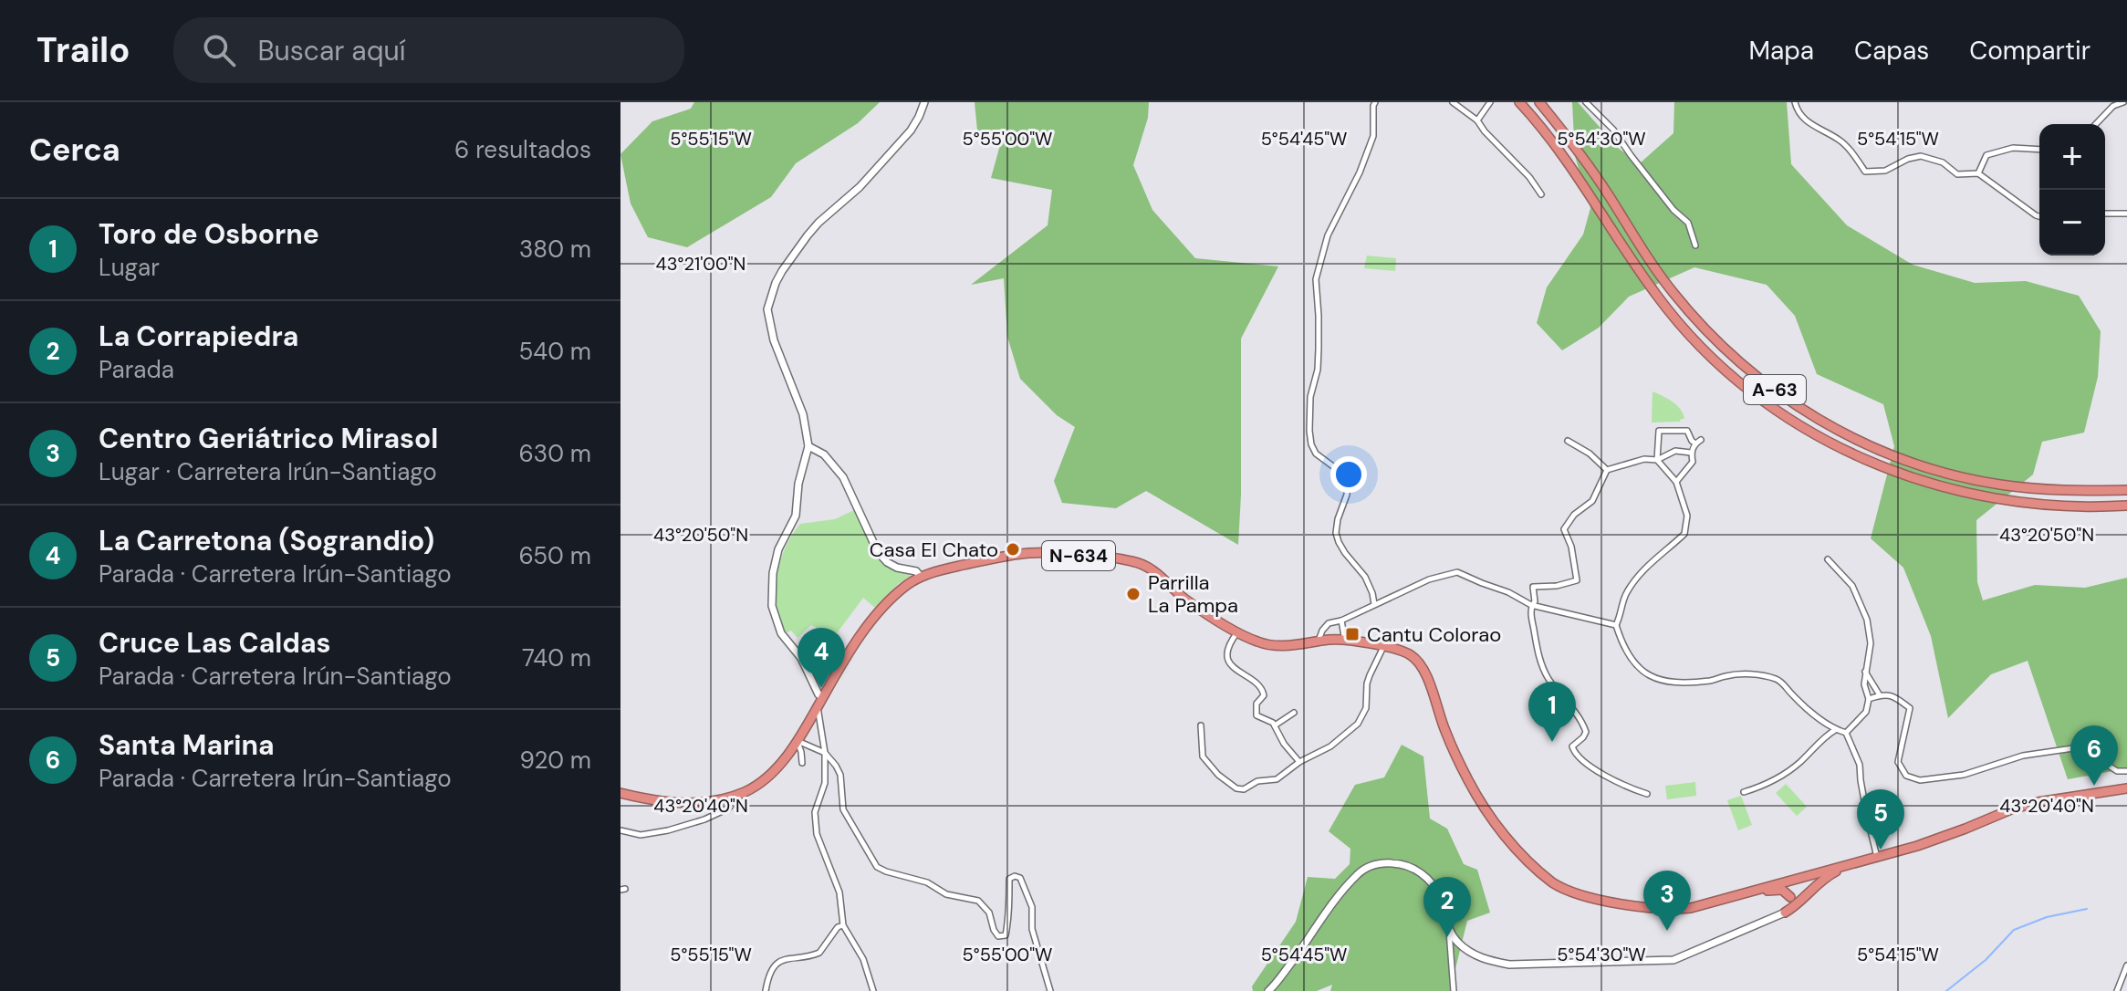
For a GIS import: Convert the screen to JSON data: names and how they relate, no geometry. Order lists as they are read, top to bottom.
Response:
{
  "streets": {
    "highway": ["A-63", "N-634"]
  },
  "places": {
    "other": ["Casa El Chato", "Parrilla La Pampa"],
    "transit": ["Cantu Colorao"]
  },
  "page": {
    "header": "Trailo",
    "search": "Buscar aquí",
    "nav": ["Mapa", "Capas", "Compartir"],
    "heading": ["Cerca", "6 resultados"],
    "map_buttons": ["+", "−"],
    "list": [
      {
        "mark": "1",
        "name": "Toro de Osborne",
        "note": "Lugar",
        "value": "380 m"
      },
      {
        "mark": "2",
        "name": "La Corrapiedra",
        "note": "Parada",
        "value": "540 m"
      },
      {
        "mark": "3",
        "name": "Centro Geriátrico Mirasol",
        "note": "Lugar · Carretera Irún-Santiago",
        "value": "630 m"
      },
      {
        "mark": "4",
        "name": "La Carretona (Sograndio)",
        "note": "Parada · Carretera Irún-Santiago",
        "value": "650 m"
      },
      {
        "mark": "5",
        "name": "Cruce Las Caldas",
        "note": "Parada · Carretera Irún-Santiago",
        "value": "740 m"
      },
      {
        "mark": "6",
        "name": "Santa Marina",
        "note": "Parada · Carretera Irún-Santiago",
        "value": "920 m"
      }
    ],
    "pins": [
      "4",
      "1",
      "6",
      "5",
      "3",
      "2"
    ]
  },
  "coordinates": [
    "5°55'15\"W",
    "5°55'00\"W",
    "5°54'45\"W",
    "5°54'30\"W",
    "5°54'15\"W",
    "43°21'00\"N",
    "43°20'50\"N",
    "43°20'40\"N"
  ]
}
